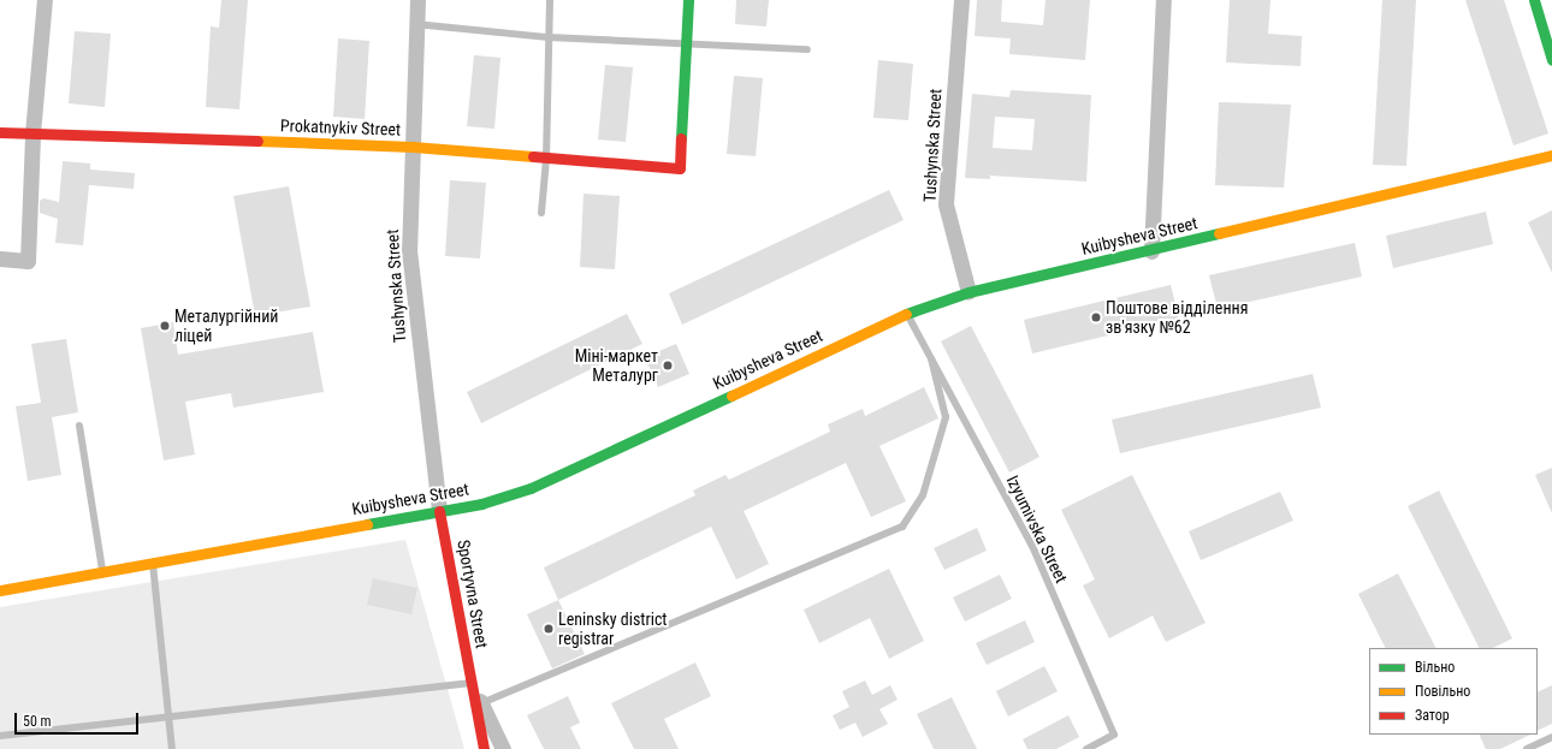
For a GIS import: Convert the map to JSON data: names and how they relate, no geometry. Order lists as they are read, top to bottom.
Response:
{
  "streets": {
    "main road": ["Prokatnykiv Street", "Kuibysheva Street", "Sportyvna Street"],
    "street": ["Tushynska Street"],
    "lane": ["Izyumivska Street"]
  },
  "crossings": [
    ["Prokatnykiv Street", "Tushynska Street"],
    ["Tushynska Street", "Kuibysheva Street"],
    ["Tushynska Street", "Sportyvna Street"],
    ["Kuibysheva Street", "Izyumivska Street"],
    ["Kuibysheva Street", "Sportyvna Street"]
  ],
  "places": [
    "Поштове відділення зв'язку №62",
    "Металургійний ліцей",
    "Міні-маркет Металург",
    "Leninsky district registrar"
  ],
  "legend": ["Вільно", "Повільно", "Затор"],
  "scale_bar": "50 m"
}
